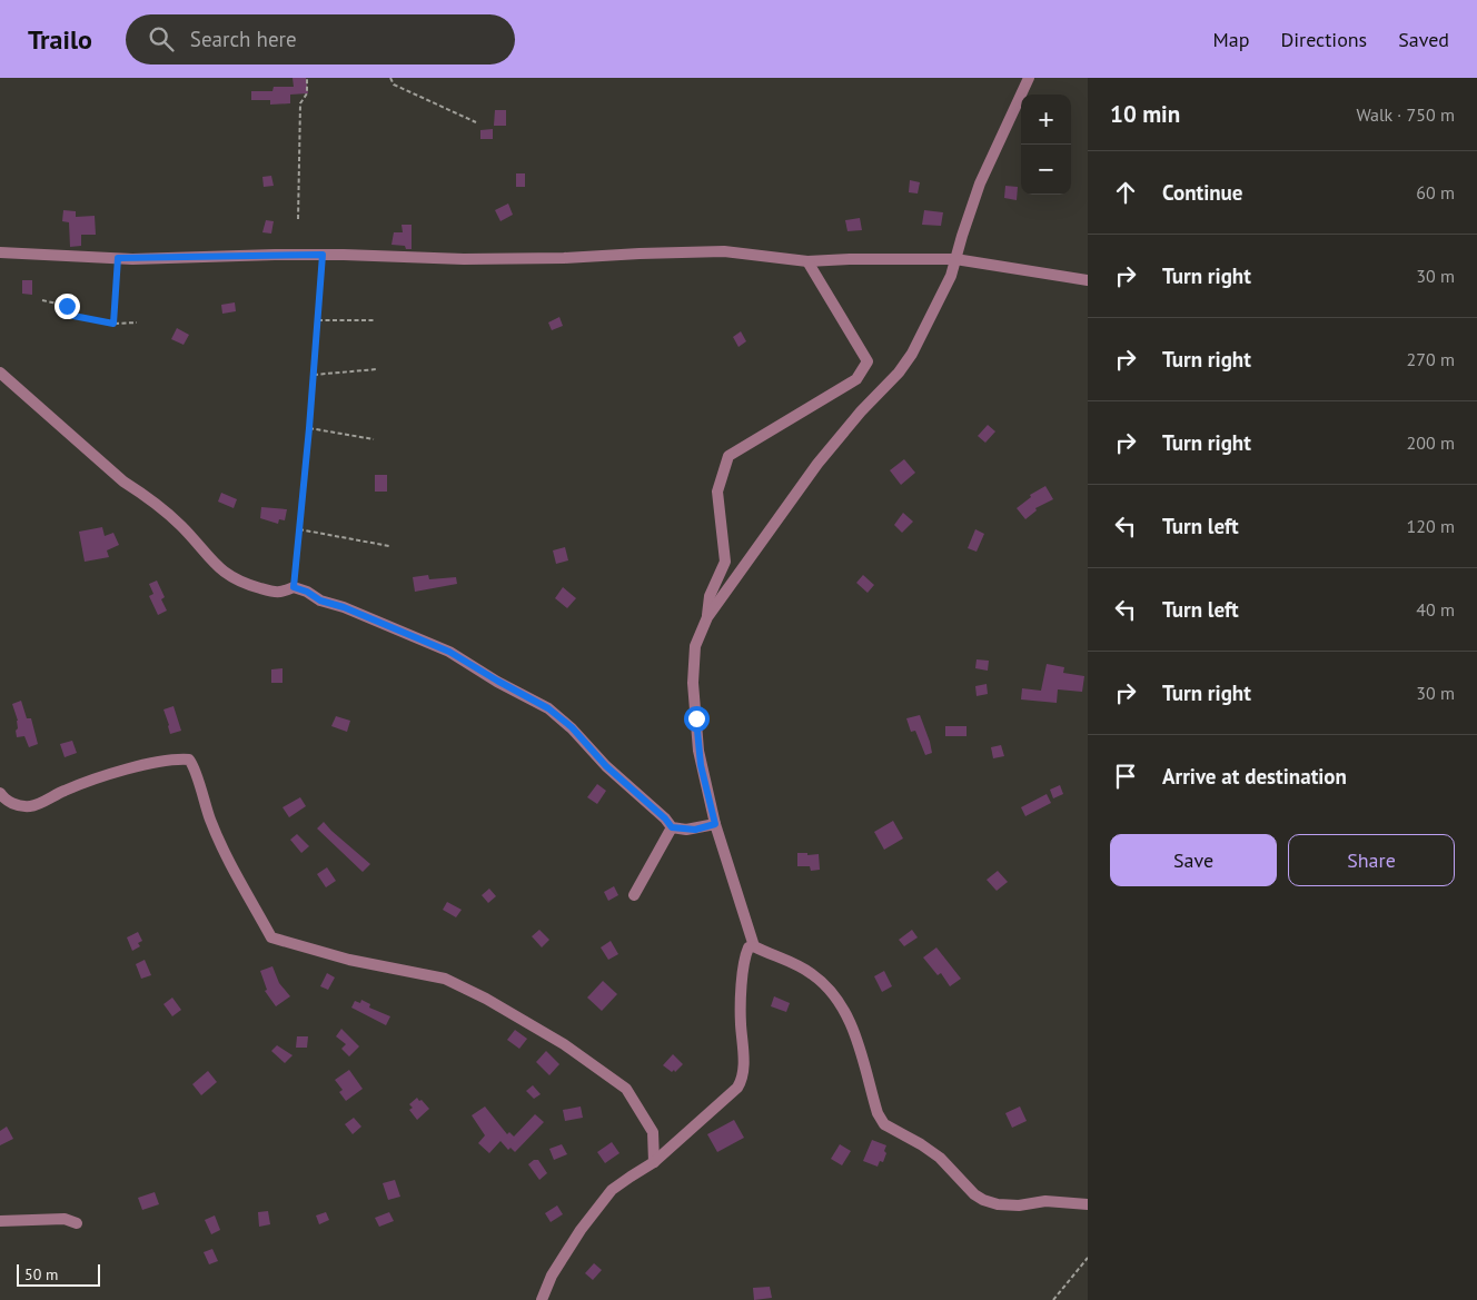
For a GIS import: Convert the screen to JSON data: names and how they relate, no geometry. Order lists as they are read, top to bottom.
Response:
{
  "scale_bar": "50 m",
  "page": {
    "header": "Trailo",
    "search": "Search here",
    "nav": ["Map", "Directions", "Saved"],
    "heading": ["10 min", "Walk · 750 m"],
    "map_buttons": ["+", "−"],
    "list": [
      ["Continue", "60 m"],
      ["Turn right", "30 m"],
      ["Turn right", "270 m"],
      ["Turn right", "200 m"],
      ["Turn left", "120 m"],
      ["Turn left", "40 m"],
      ["Turn right", "30 m"],
      "Arrive at destination"
    ],
    "buttons": ["Save", "Share"],
    "scale": "50 m"
  }
}
